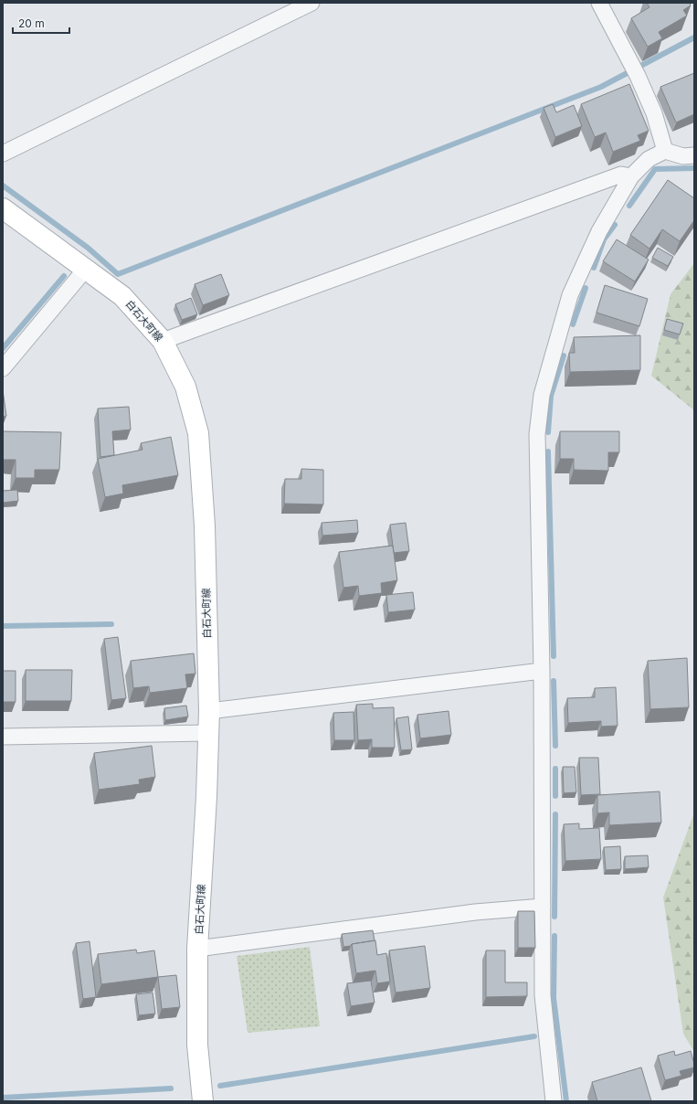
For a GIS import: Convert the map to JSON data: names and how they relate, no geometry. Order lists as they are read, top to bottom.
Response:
{
  "streets": {
    "main road": ["白石大町線"]
  },
  "scale_bar": "20 m"
}
